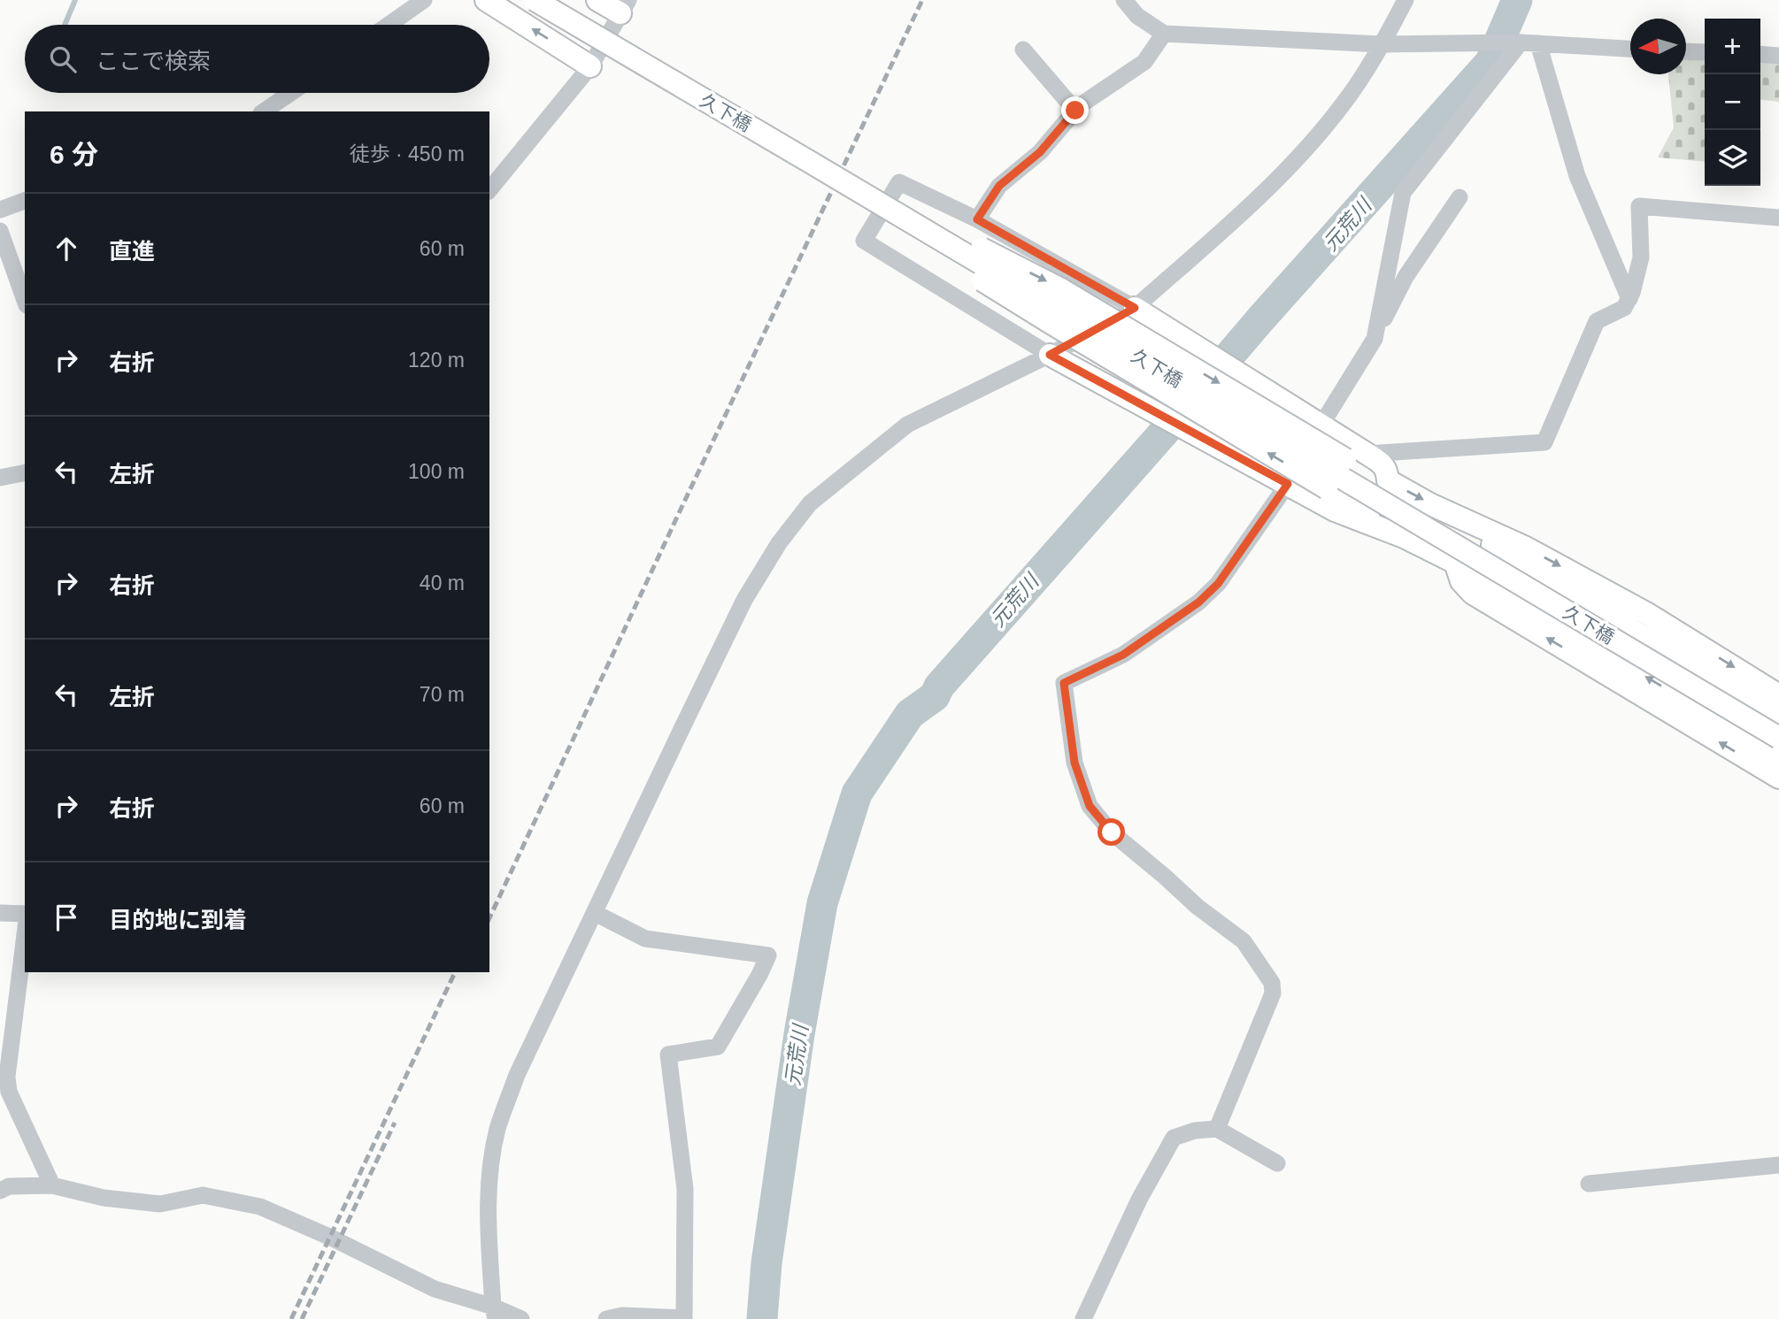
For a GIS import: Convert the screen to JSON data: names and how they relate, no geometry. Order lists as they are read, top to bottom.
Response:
{
  "streets": {
    "main road": ["久下橋"]
  },
  "water": ["元荒川"],
  "north": "left",
  "page": {
    "map_buttons": ["+", "−"],
    "search": "ここで検索",
    "heading": ["6 分", "徒歩 · 450 m"],
    "list": [
      ["直進", "60 m"],
      ["右折", "120 m"],
      ["左折", "100 m"],
      ["右折", "40 m"],
      ["左折", "70 m"],
      ["右折", "60 m"],
      "目的地に到着"
    ]
  }
}
